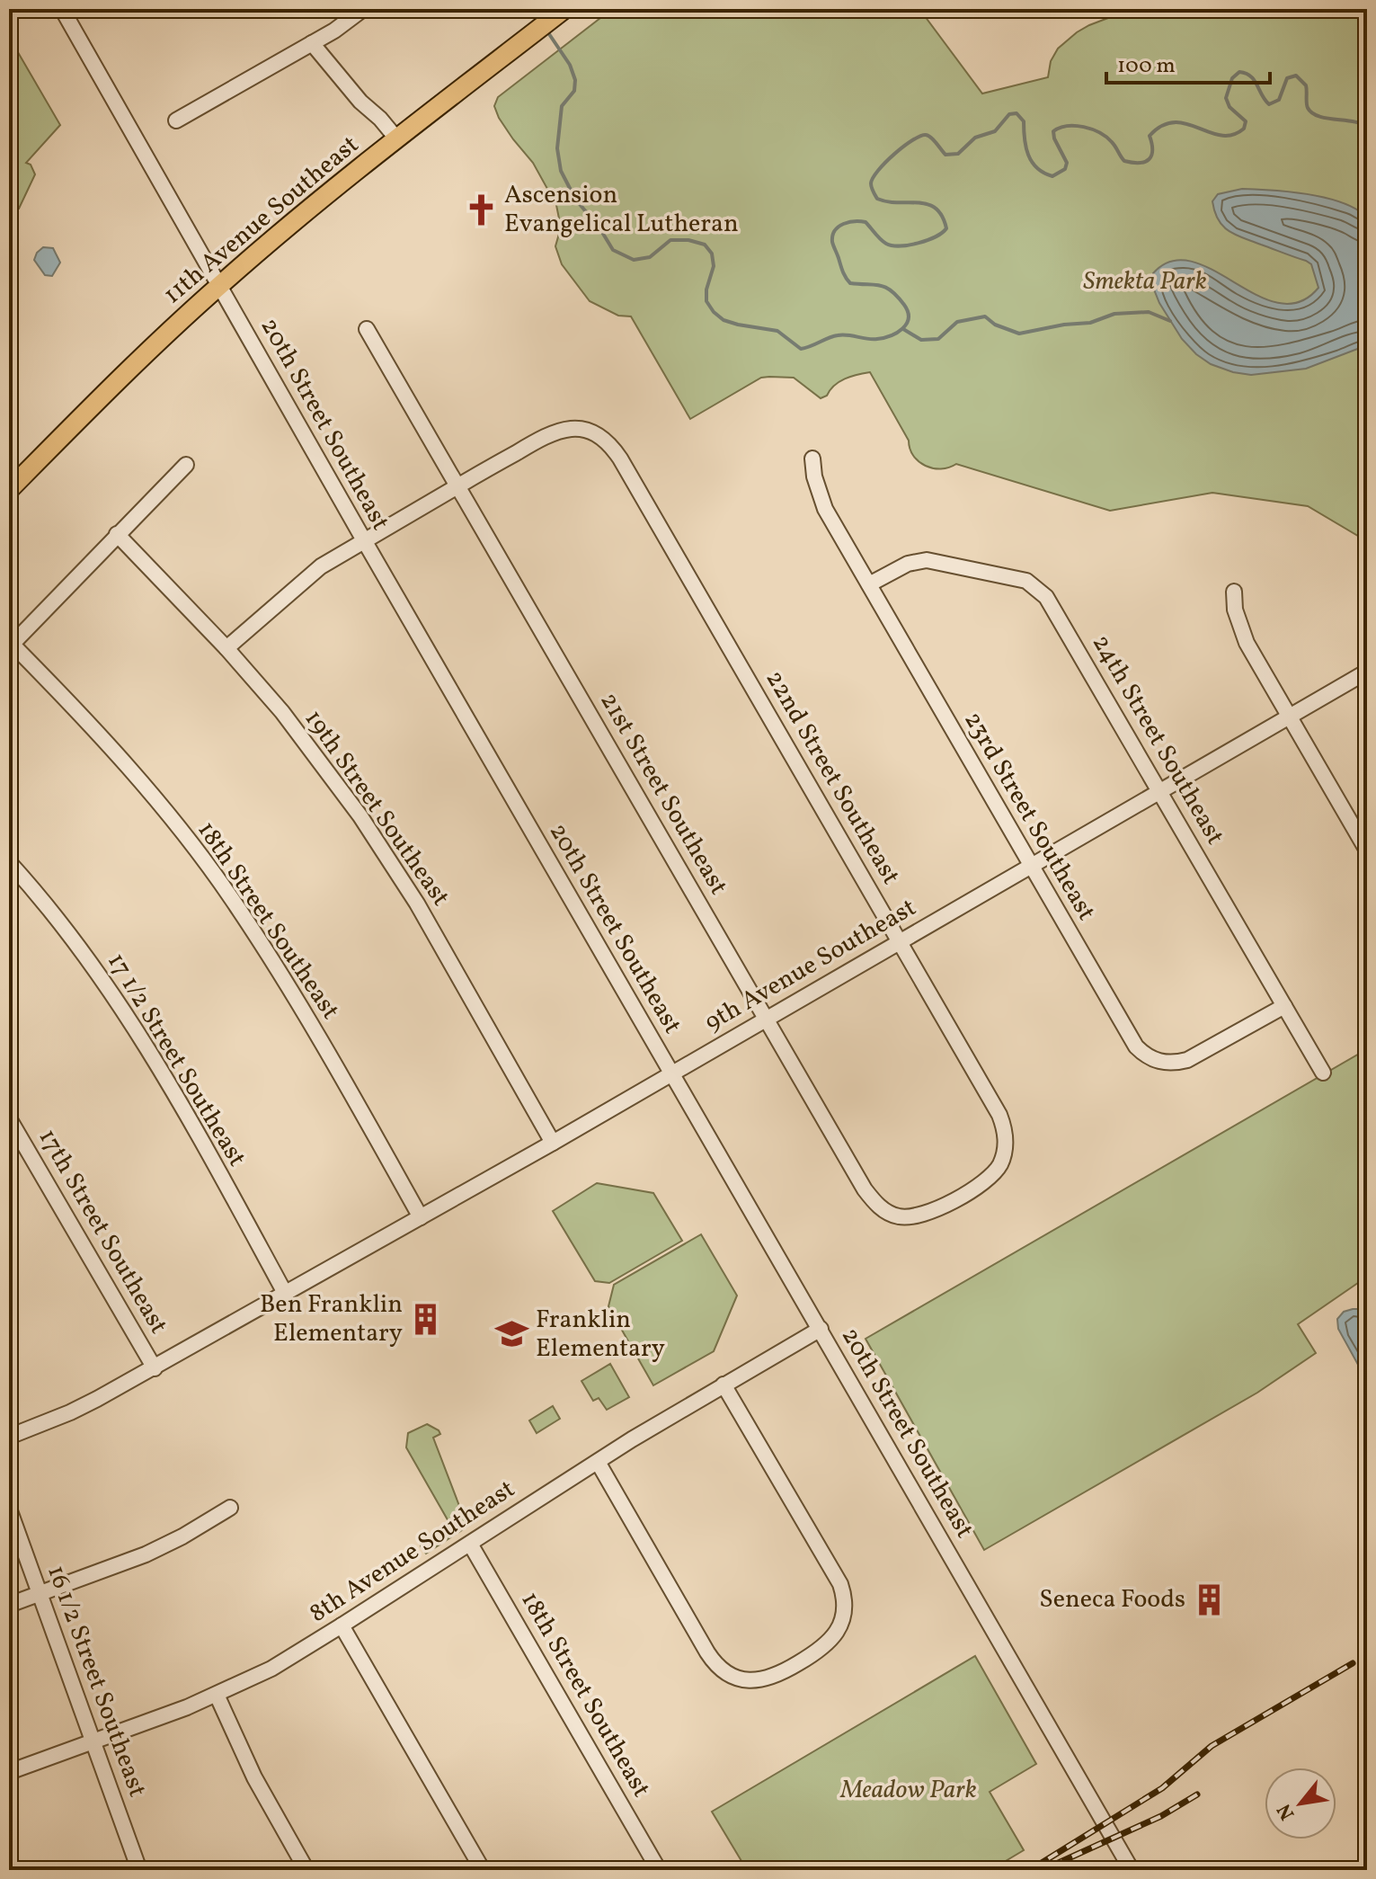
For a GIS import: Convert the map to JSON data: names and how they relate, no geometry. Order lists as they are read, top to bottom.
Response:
{
  "streets": {
    "main road": ["11th Avenue Southeast"],
    "street": [
      "20th Street Southeast",
      "24th Street Southeast",
      "22nd Street Southeast",
      "21st Street Southeast",
      "19th Street Southeast",
      "23rd Street Southeast",
      "18th Street Southeast",
      "9th Avenue Southeast",
      "17 1/2 Street Southeast",
      "17th Street Southeast",
      "8th Avenue Southeast",
      "16 1/2 Street Southeast"
    ]
  },
  "crossings": [
    ["11th Avenue Southeast", "20th Street Southeast"],
    ["20th Street Southeast", "9th Avenue Southeast"],
    ["20th Street Southeast", "8th Avenue Southeast"],
    ["24th Street Southeast", "23rd Street Southeast"],
    ["24th Street Southeast", "9th Avenue Southeast"],
    ["22nd Street Southeast", "21st Street Southeast"],
    ["22nd Street Southeast", "9th Avenue Southeast"],
    ["21st Street Southeast", "9th Avenue Southeast"],
    ["19th Street Southeast", "9th Avenue Southeast"],
    ["23rd Street Southeast", "9th Avenue Southeast"],
    ["18th Street Southeast", "9th Avenue Southeast"],
    ["18th Street Southeast", "8th Avenue Southeast"],
    ["9th Avenue Southeast", "17 1/2 Street Southeast"],
    ["9th Avenue Southeast", "17th Street Southeast"],
    ["8th Avenue Southeast", "16 1/2 Street Southeast"]
  ],
  "parks": ["Smekta Park", "Meadow Park"],
  "places": {
    "church": ["Ascension Evangelical Lutheran"],
    "building": ["Ben Franklin Elementary", "Seneca Foods"],
    "school or university": ["Franklin Elementary"]
  },
  "scale_bar": "100 m",
  "north": "bottom left"
}
